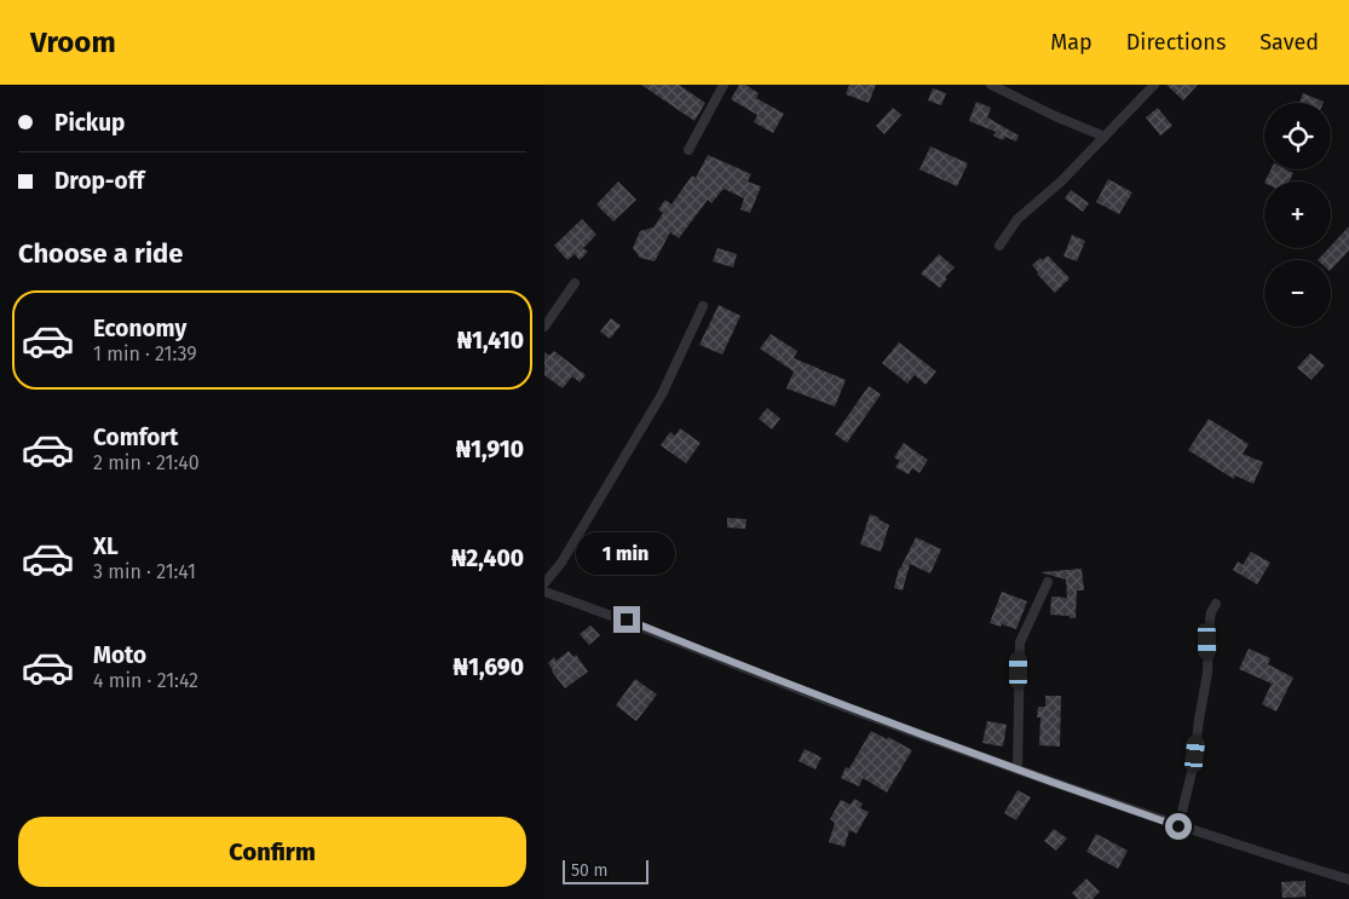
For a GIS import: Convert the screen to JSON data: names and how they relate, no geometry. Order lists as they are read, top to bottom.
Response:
{
  "scale_bar": "50 m",
  "page": {
    "header": "Vroom",
    "nav": ["Map", "Directions", "Saved"],
    "banner": ["Pickup", "Drop-off"],
    "map_buttons": ["+", "−"],
    "heading": "Choose a ride",
    "list": [
      {
        "name": "Economy",
        "note": "1 min · 21:39",
        "value": "₦1,410"
      },
      {
        "name": "Comfort",
        "note": "2 min · 21:40",
        "value": "₦1,910"
      },
      {
        "name": "XL",
        "note": "3 min · 21:41",
        "value": "₦2,400"
      },
      {
        "name": "Moto",
        "note": "4 min · 21:42",
        "value": "₦1,690"
      }
    ],
    "bubble": "1 min",
    "buttons": "Confirm",
    "scale": "50 m"
  }
}
